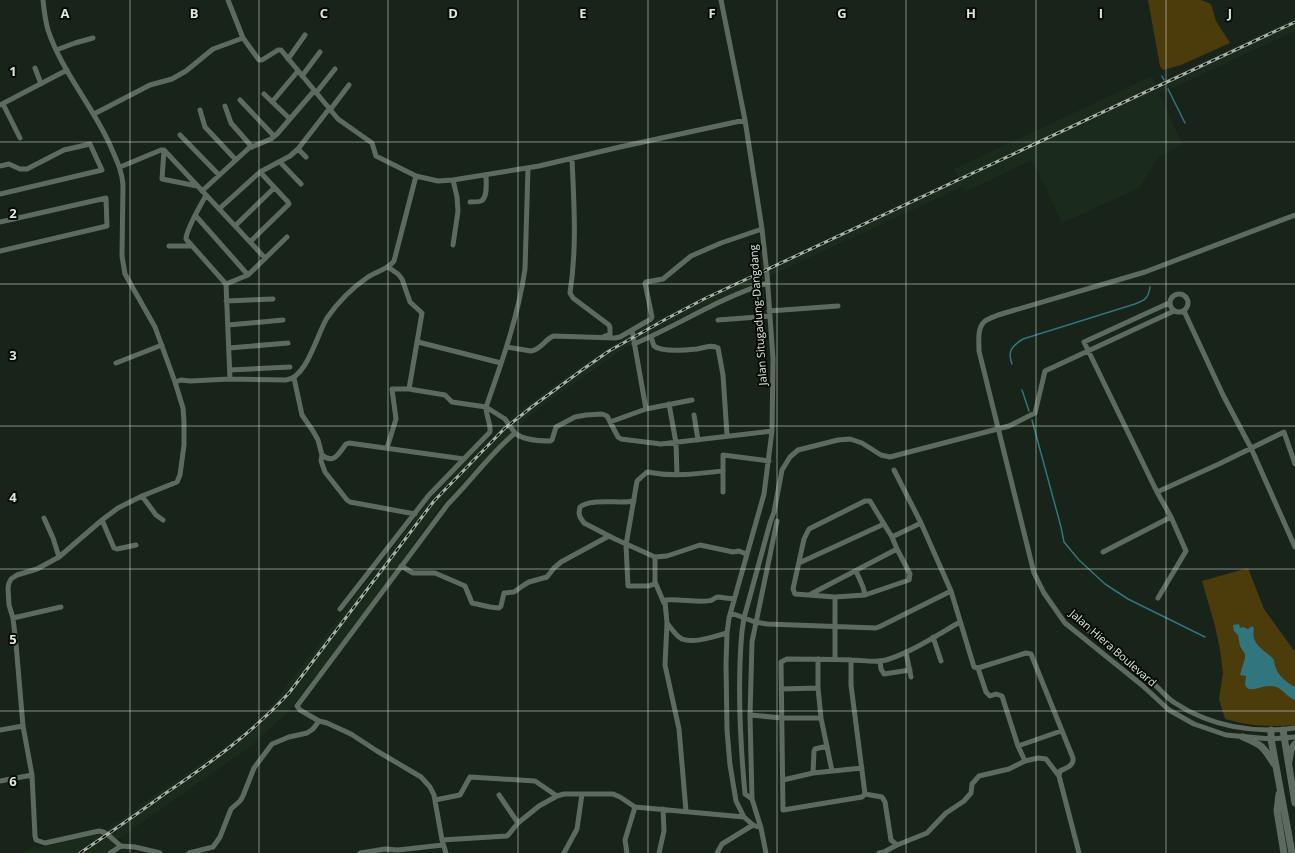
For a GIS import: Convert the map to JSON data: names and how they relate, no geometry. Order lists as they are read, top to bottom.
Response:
{
  "streets": {
    "street": ["Jalan Situgadung-Dangdang", "Jalan Hiera Boulevard"]
  },
  "grid": {
    "columns": [
      "A",
      "B",
      "C",
      "D",
      "E",
      "F",
      "G",
      "H",
      "I",
      "J"
    ],
    "rows": [
      "1",
      "2",
      "3",
      "4",
      "5",
      "6"
    ]
  }
}
